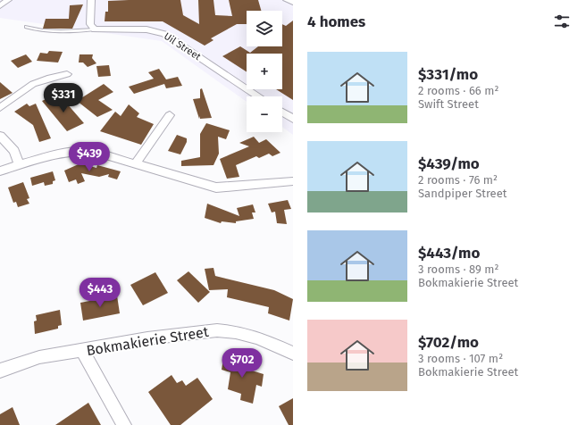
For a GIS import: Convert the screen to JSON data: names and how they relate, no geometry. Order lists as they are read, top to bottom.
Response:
{
  "streets": {
    "street": ["Uil Street", "Bokmakierie Street"]
  },
  "page": {
    "heading": "4 homes",
    "map_buttons": ["+", "−"],
    "list": [
      {
        "name": "$331/mo",
        "note": "2 rooms · 66 m² · Swift Street"
      },
      {
        "name": "$439/mo",
        "note": "2 rooms · 76 m² · Sandpiper Street"
      },
      {
        "name": "$443/mo",
        "note": "3 rooms · 89 m² · Bokmakierie Street"
      },
      {
        "name": "$702/mo",
        "note": "3 rooms · 107 m² · Bokmakierie Street"
      }
    ],
    "price": [
      "$331",
      "$439",
      "$443",
      "$702"
    ]
  }
}
